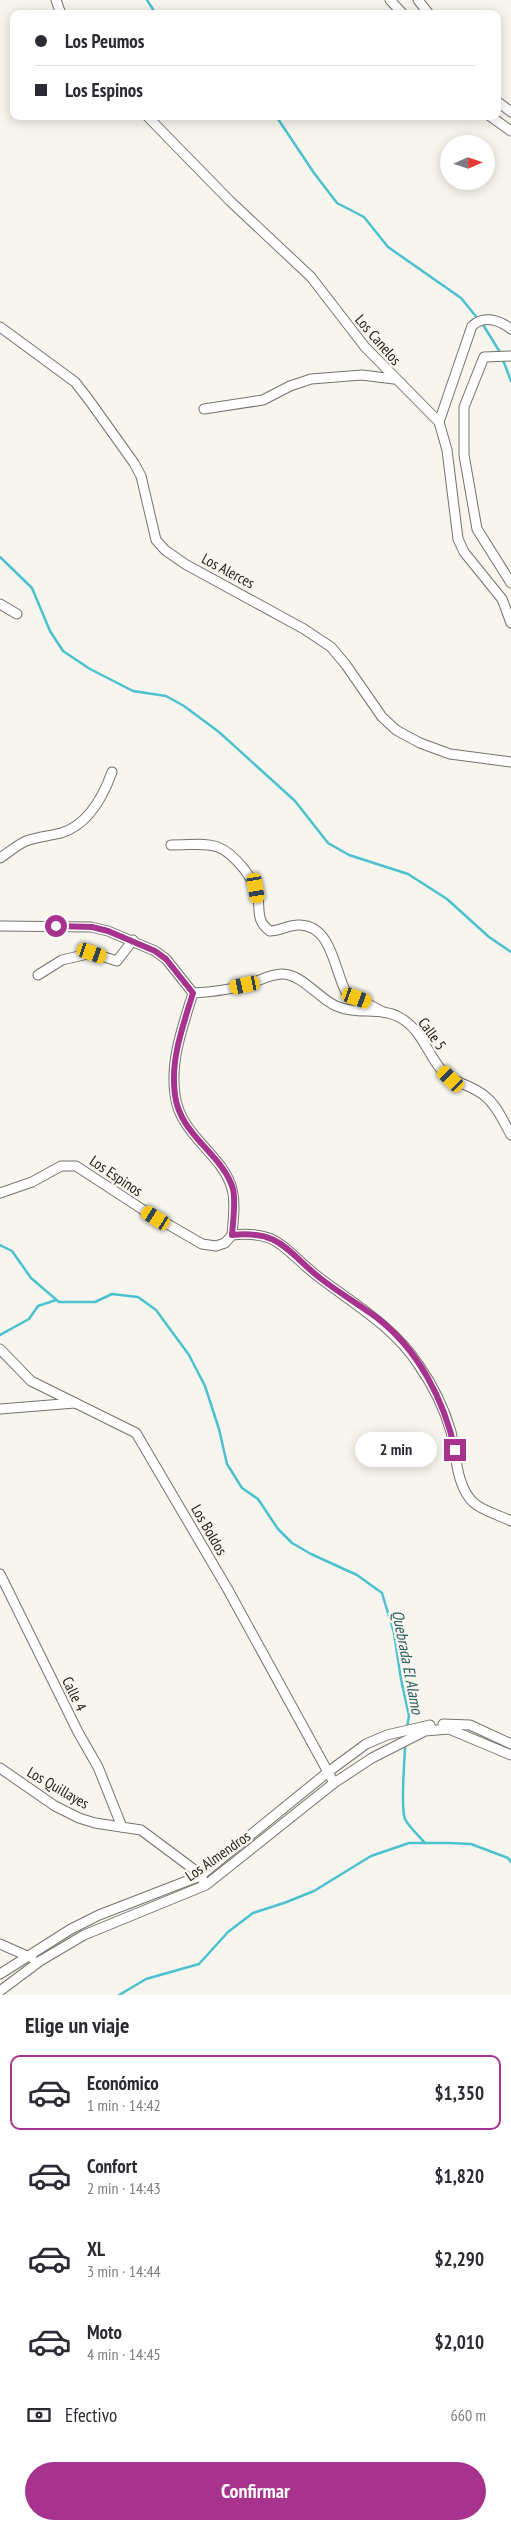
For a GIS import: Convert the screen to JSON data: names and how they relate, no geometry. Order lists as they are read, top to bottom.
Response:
{
  "streets": {
    "street": [
      "Los Canelos",
      "Los Alerces",
      "Calle 5",
      "Los Espinos",
      "Los Boldos",
      "Calle 4",
      "Los Quillayes",
      "Los Almendros"
    ]
  },
  "crossings": [
    ["Los Boldos", "Los Almendros"],
    ["Calle 4", "Los Quillayes"],
    ["Los Quillayes", "Los Almendros"]
  ],
  "water": ["Quebrada El Alamo"],
  "north": "right",
  "page": {
    "banner": ["Los Peumos", "Los Espinos"],
    "bubble": "2 min",
    "heading": "Elige un viaje",
    "list": [
      {
        "name": "Económico",
        "note": "1 min · 14:42",
        "value": "$1,350"
      },
      {
        "name": "Confort",
        "note": "2 min · 14:43",
        "value": "$1,820"
      },
      {
        "name": "XL",
        "note": "3 min · 14:44",
        "value": "$2,290"
      },
      {
        "name": "Moto",
        "note": "4 min · 14:45",
        "value": "$2,010"
      }
    ],
    "pay": ["Efectivo", "660 m"],
    "buttons": "Confirmar"
  }
}
